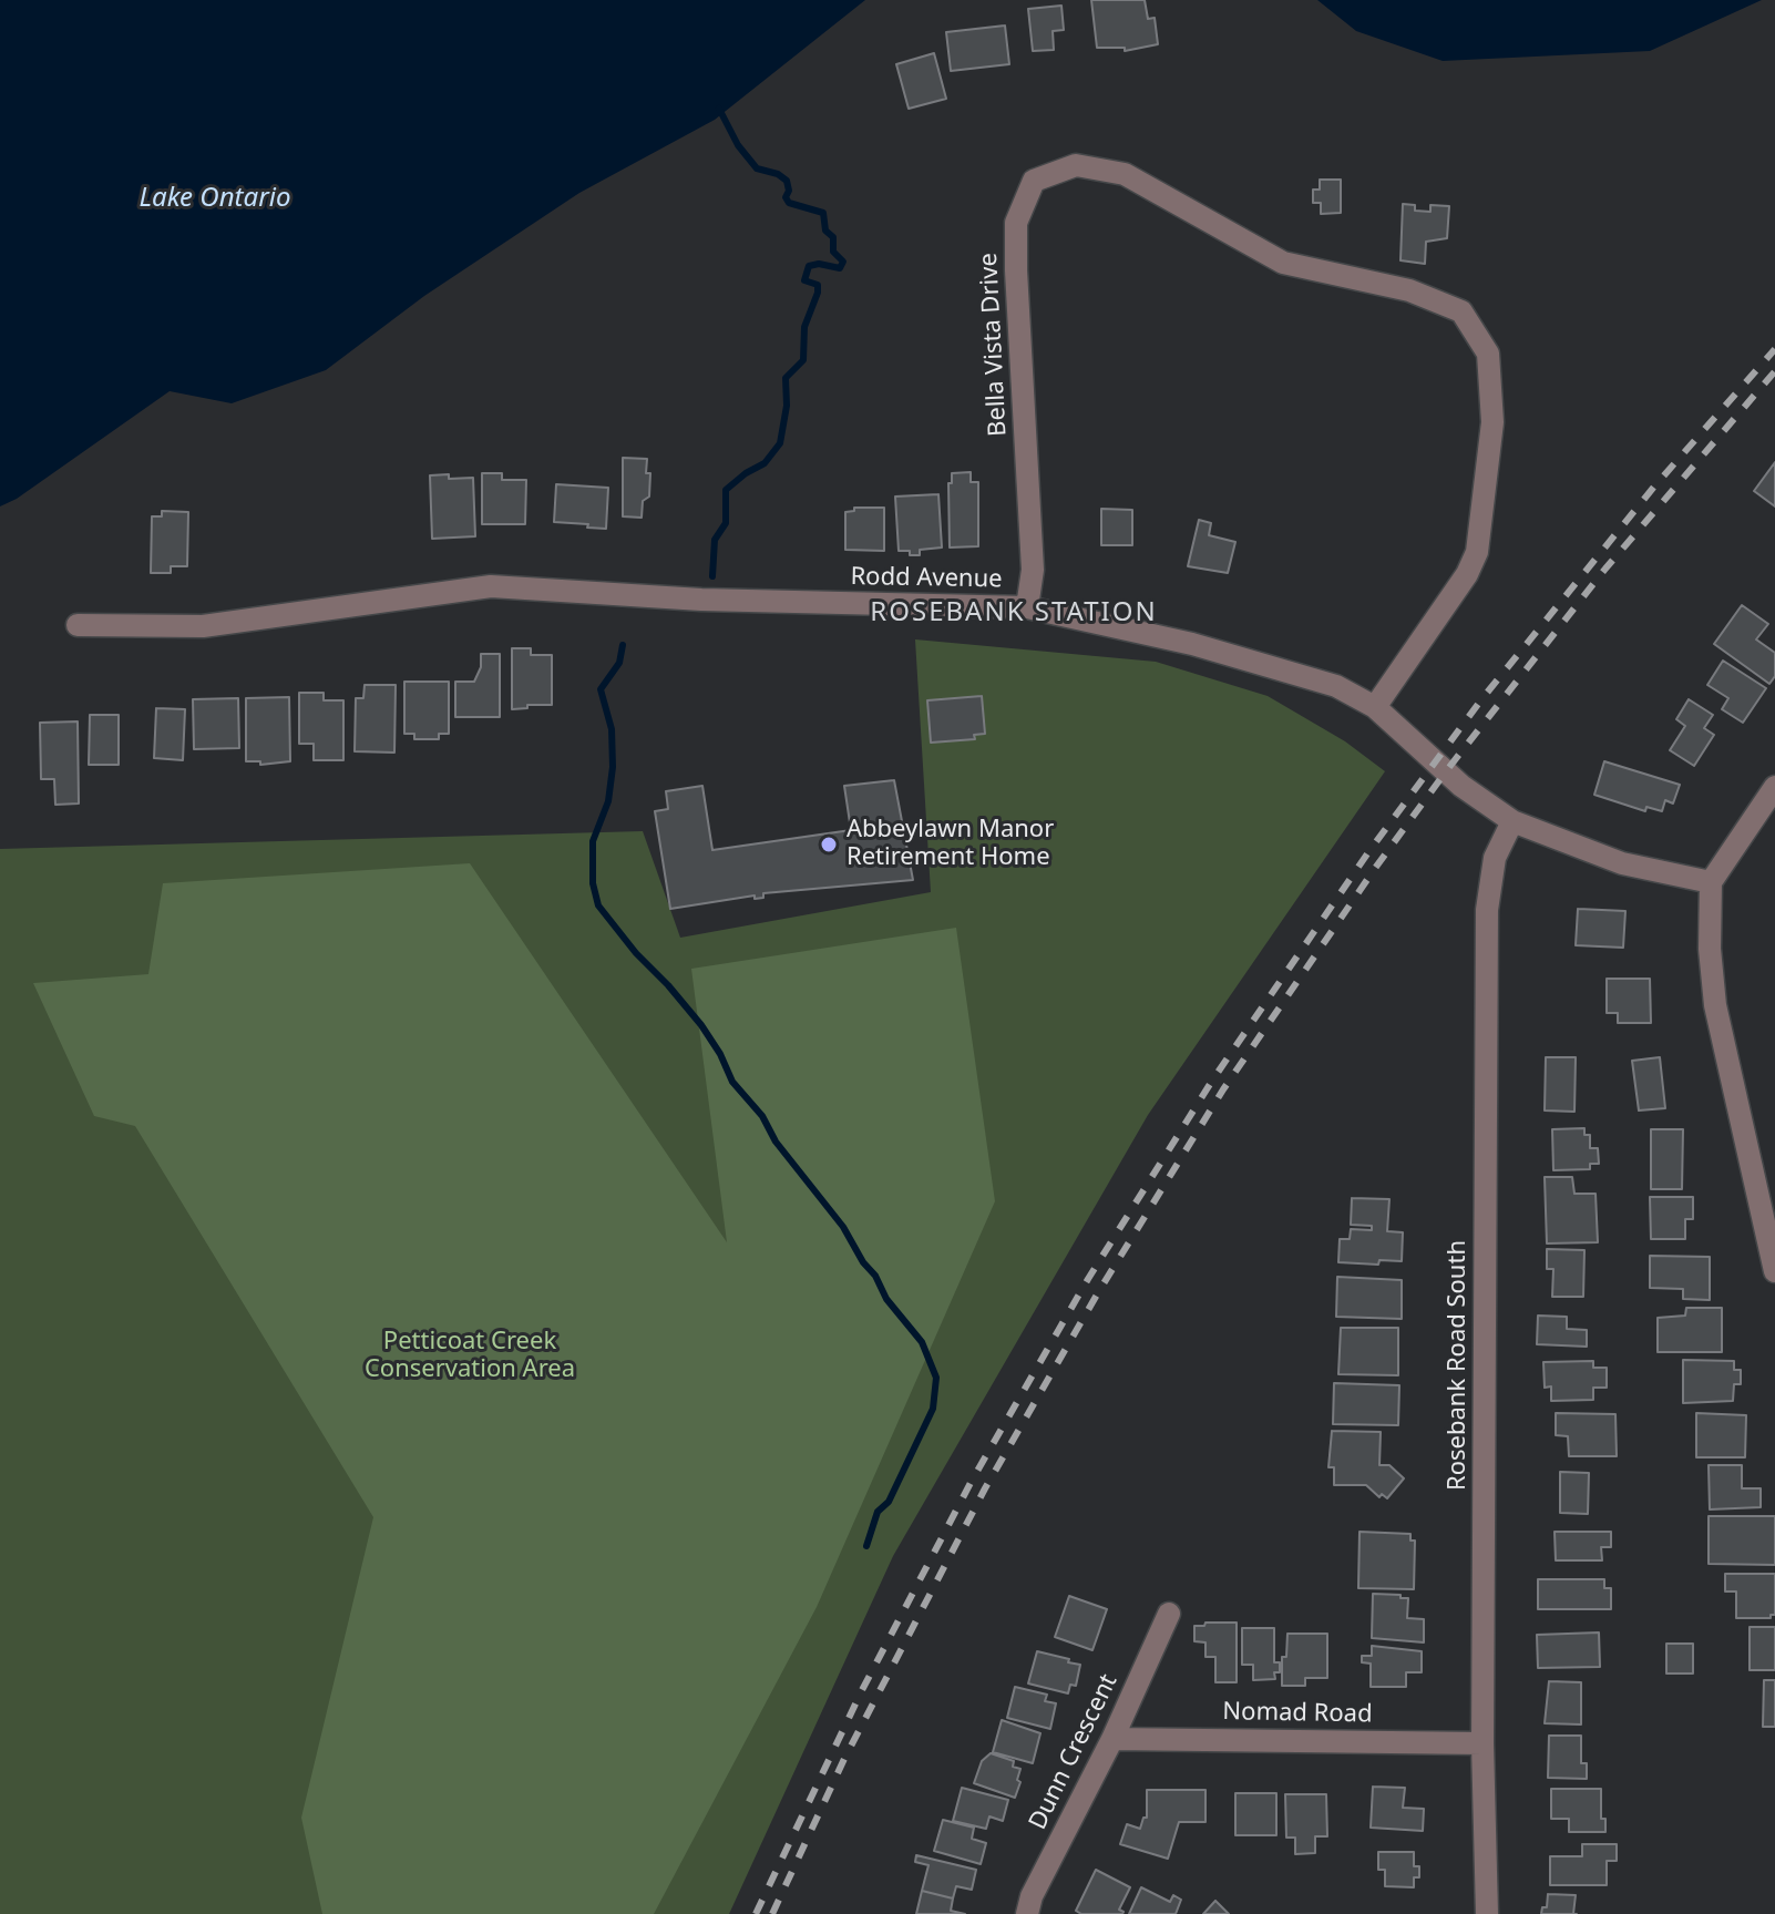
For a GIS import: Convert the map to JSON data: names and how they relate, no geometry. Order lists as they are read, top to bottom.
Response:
{
  "streets": {
    "street": [
      "Bella Vista Drive",
      "Rodd Avenue",
      "Rosebank Road South",
      "Nomad Road",
      "Dunn Crescent"
    ]
  },
  "crossings": [
    ["Bella Vista Drive", "Rodd Avenue"],
    ["Rodd Avenue", "Rosebank Road South"],
    ["Rosebank Road South", "Nomad Road"],
    ["Nomad Road", "Dunn Crescent"]
  ],
  "districts": ["ROSEBANK STATION"],
  "water": ["Lake Ontario"],
  "parks": ["Petticoat Creek Conservation Area"],
  "places": ["Abbeylawn Manor Retirement Home"]
}
